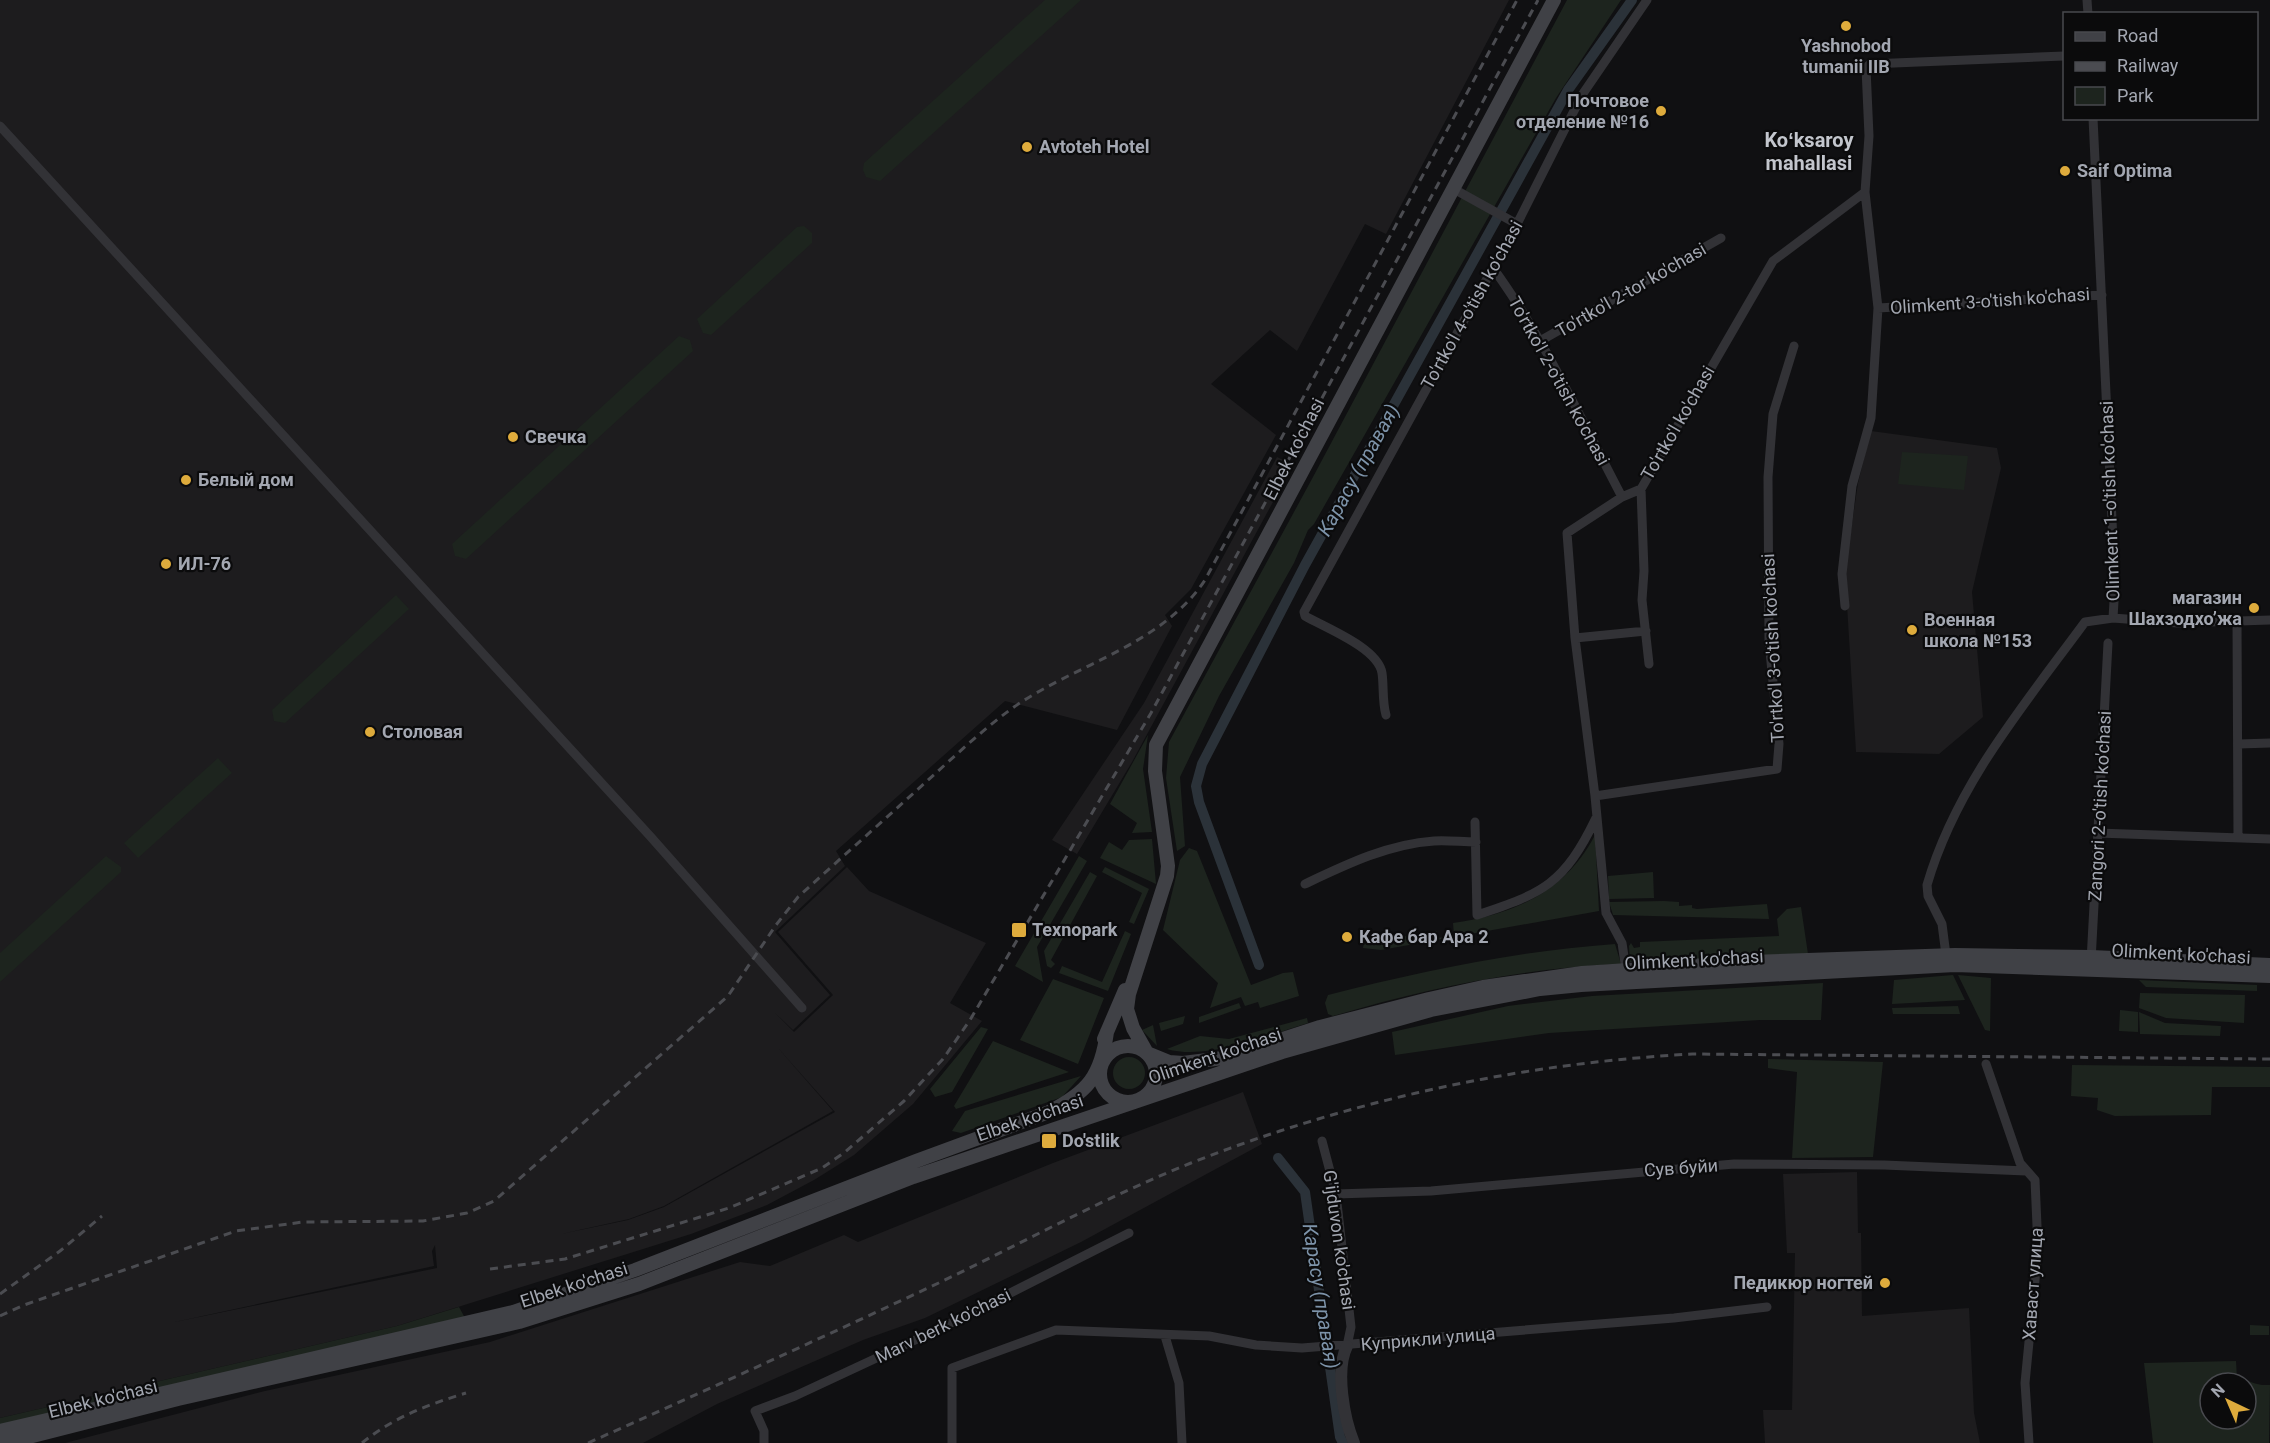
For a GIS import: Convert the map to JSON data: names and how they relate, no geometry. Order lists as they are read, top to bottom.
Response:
{
  "streets": {
    "main road": ["Elbek ko'chasi", "Olimkent ko'chasi"],
    "street": [
      "To'rtko'l 2-tor ko'chasi",
      "Olimkent 3-o'tish ko'chasi",
      "To'rtko'l 4-o'tish ko'chasi",
      "To'rtko'l 2-o'tish ko'chasi",
      "To'rtko'l ko'chasi",
      "Olimkent 1-o'tish ko'chasi",
      "To'rtko'l 3-o'tish ko'chasi",
      "Zangori 2-o'tish ko'chasi",
      "Сув буйи",
      "G'ijduvon ko'chasi",
      "Хаваст улица",
      "Marv berk ko'chasi",
      "Куприкли улица"
    ]
  },
  "crossings": [
    ["To'rtko'l 2-tor ko'chasi", "To'rtko'l 2-o'tish ko'chasi"],
    ["Olimkent 3-o'tish ko'chasi", "Olimkent 1-o'tish ko'chasi"],
    ["To'rtko'l 4-o'tish ko'chasi", "To'rtko'l 2-o'tish ko'chasi"],
    ["To'rtko'l 2-o'tish ko'chasi", "To'rtko'l ko'chasi"],
    ["To'rtko'l ko'chasi", "To'rtko'l 3-o'tish ko'chasi"],
    ["To'rtko'l ko'chasi", "Olimkent ko'chasi"],
    ["Elbek ko'chasi", "Olimkent ko'chasi"],
    ["Olimkent 1-o'tish ko'chasi", "Olimkent ko'chasi"],
    ["Zangori 2-o'tish ko'chasi", "Olimkent ko'chasi"],
    ["Сув буйи", "G'ijduvon ko'chasi"],
    ["Сув буйи", "Хаваст улица"],
    ["G'ijduvon ko'chasi", "Куприкли улица"]
  ],
  "districts": ["Koʻksaroy mahallasi"],
  "water": ["Карасу (правая)"],
  "places": {
    "other": [
      "Yashnobod tumanii IIB",
      "Почтовое отделение №16",
      "Avtoteh Hotel",
      "Saif Optima",
      "Свечка",
      "Белый дом",
      "ИЛ-76",
      "магазин Шахзодхо’жа",
      "Военная школа №153",
      "Столовая",
      "Кафе бар Ара 2",
      "Педикюр ногтей"
    ],
    "transit": ["Texnopark", "Do'stlik"]
  },
  "legend": ["Road", "Railway", "Park"],
  "north": "top left"
}
